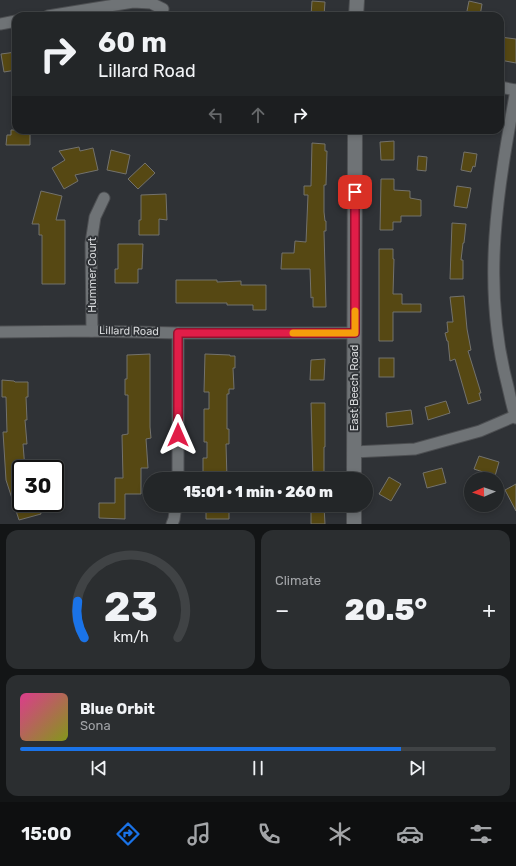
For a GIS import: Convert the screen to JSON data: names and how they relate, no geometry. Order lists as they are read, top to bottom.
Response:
{
  "streets": {
    "street": ["Hummer Court", "Lillard Road", "East Beech Road"]
  },
  "crossings": [
    ["Hummer Court", "Lillard Road"],
    ["Lillard Road", "East Beech Road"]
  ],
  "north": "left",
  "page": {
    "turn": ["60 m", "Lillard Road"],
    "limit": "30",
    "trip": "15:01 · 1 min · 260 m",
    "tile": "Climate",
    "heat": ["−", "20.5°", "+"],
    "song": ["Blue Orbit", "Sona"],
    "tabs": "15:00",
    "gauge": ["23", "km/h"]
  }
}
